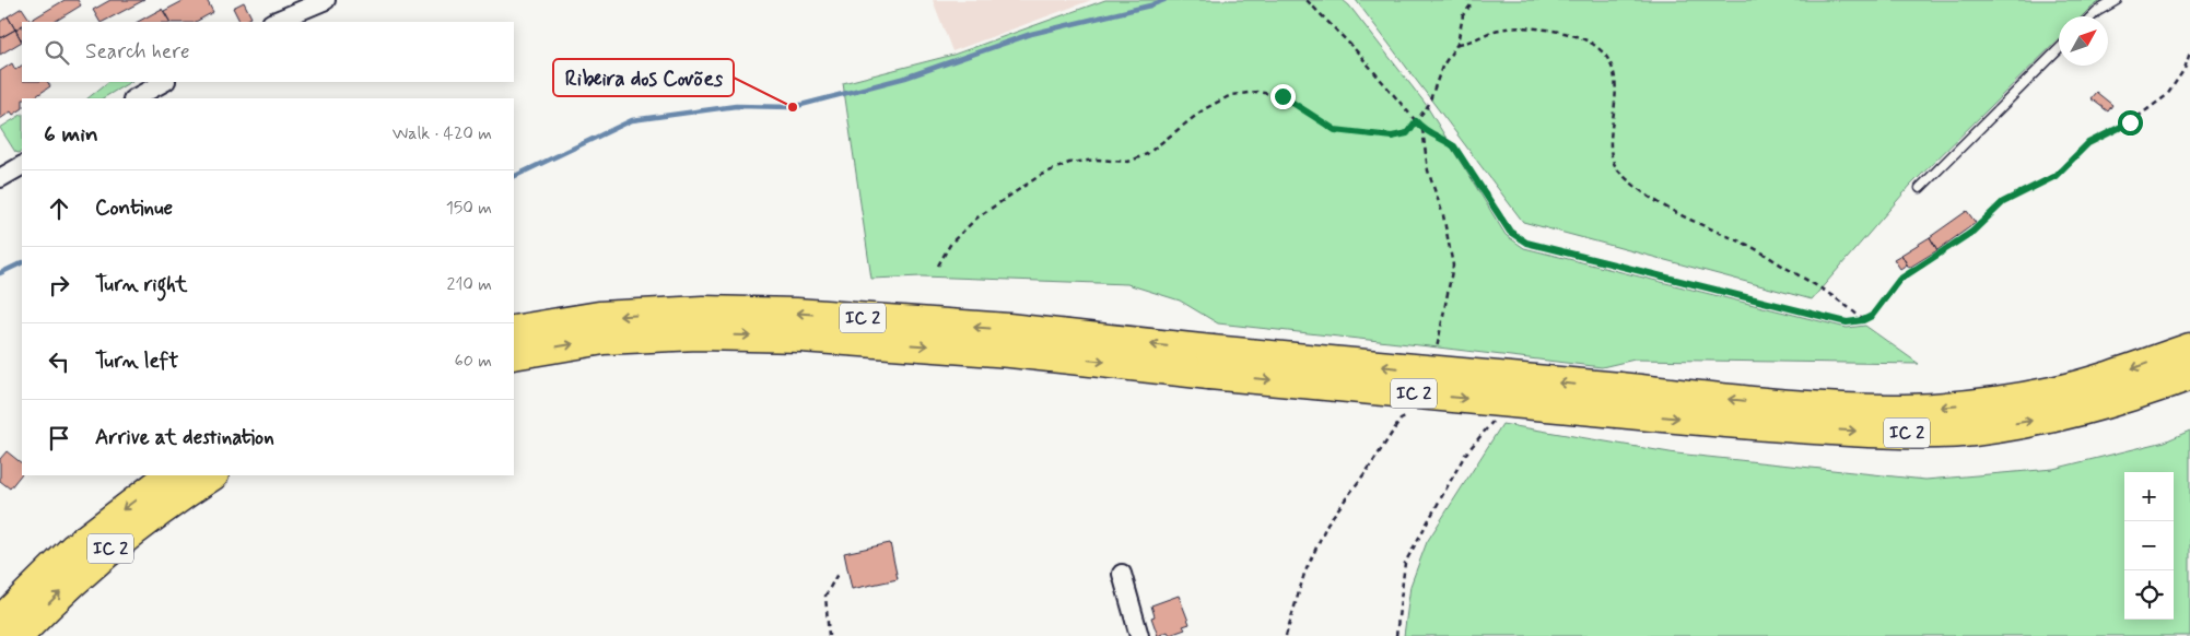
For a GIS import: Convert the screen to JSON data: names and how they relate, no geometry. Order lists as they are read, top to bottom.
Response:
{
  "streets": {
    "highway": ["IC 2"]
  },
  "places": ["Ribeira dos Covões"],
  "north": "top right",
  "page": {
    "search": "Search here",
    "heading": ["6 min", "Walk · 420 m"],
    "list": [
      ["Continue", "150 m"],
      ["Turn right", "210 m"],
      ["Turn left", "60 m"],
      "Arrive at destination"
    ],
    "map_buttons": ["+", "−"]
  }
}
